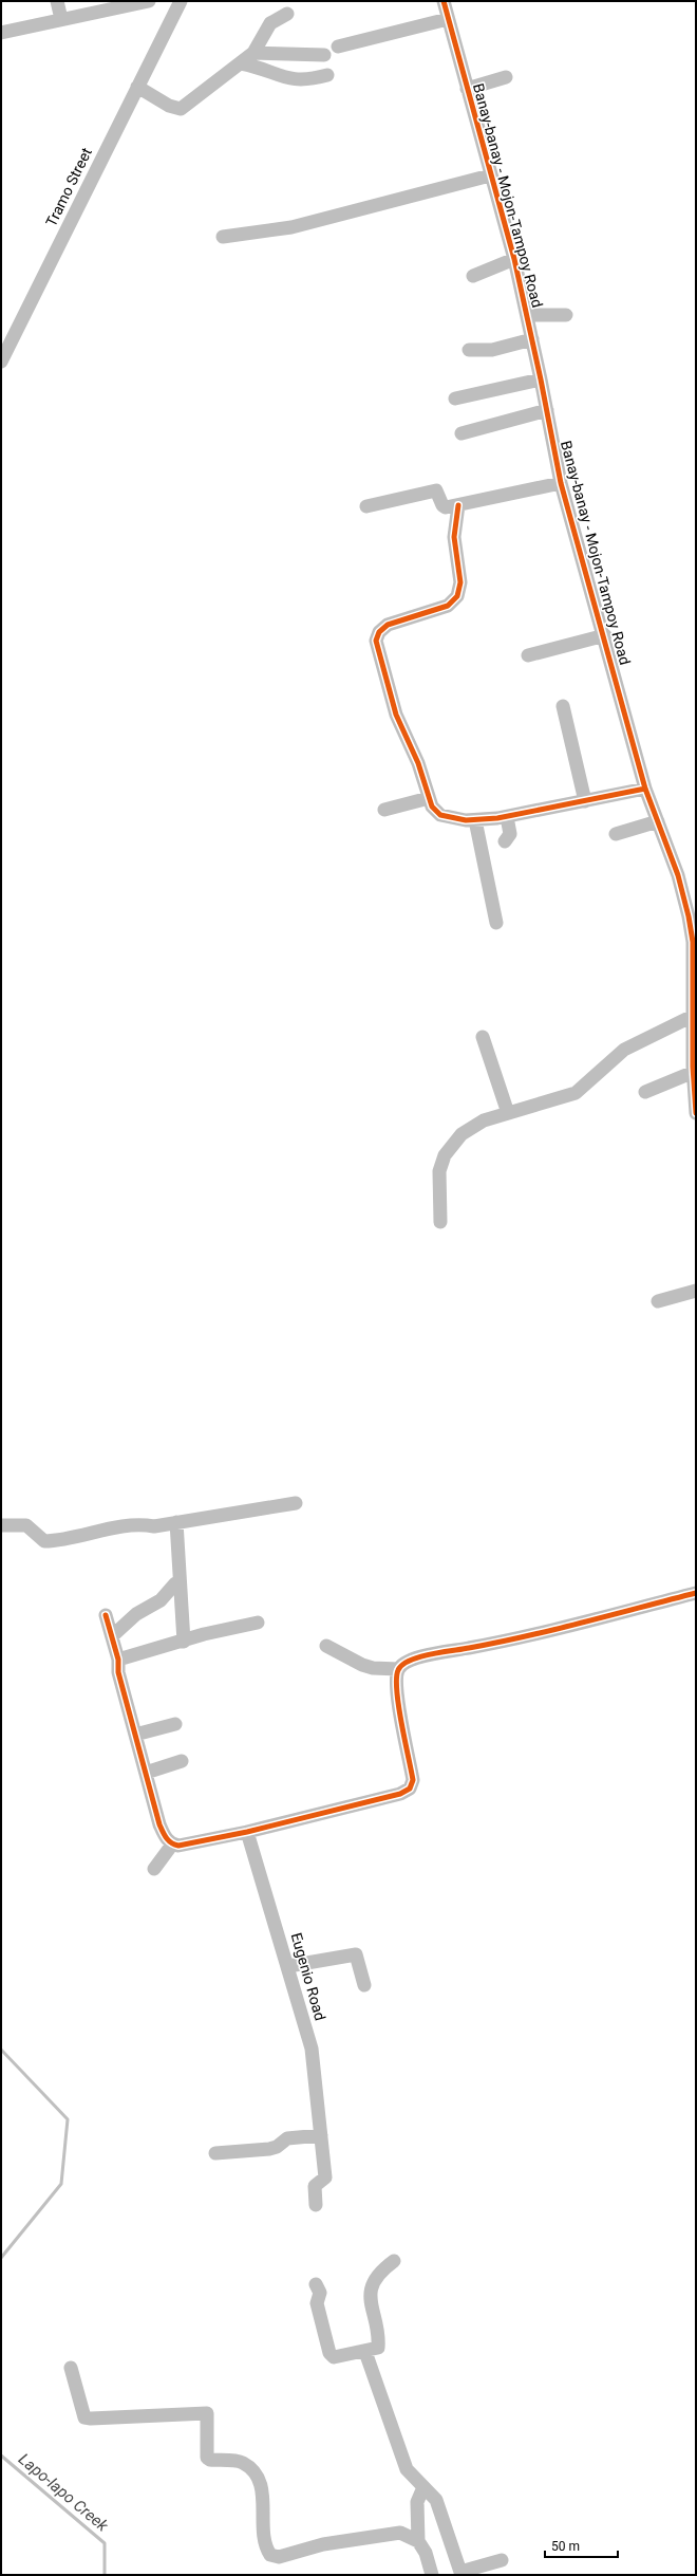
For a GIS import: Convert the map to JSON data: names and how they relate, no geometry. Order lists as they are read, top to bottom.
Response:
{
  "streets": {
    "street": ["Tramo Street", "Banay-banay - Mojon-Tampoy Road", "Eugenio Road"]
  },
  "water": ["Lapo-lapo Creek"],
  "scale_bar": "50 m"
}
